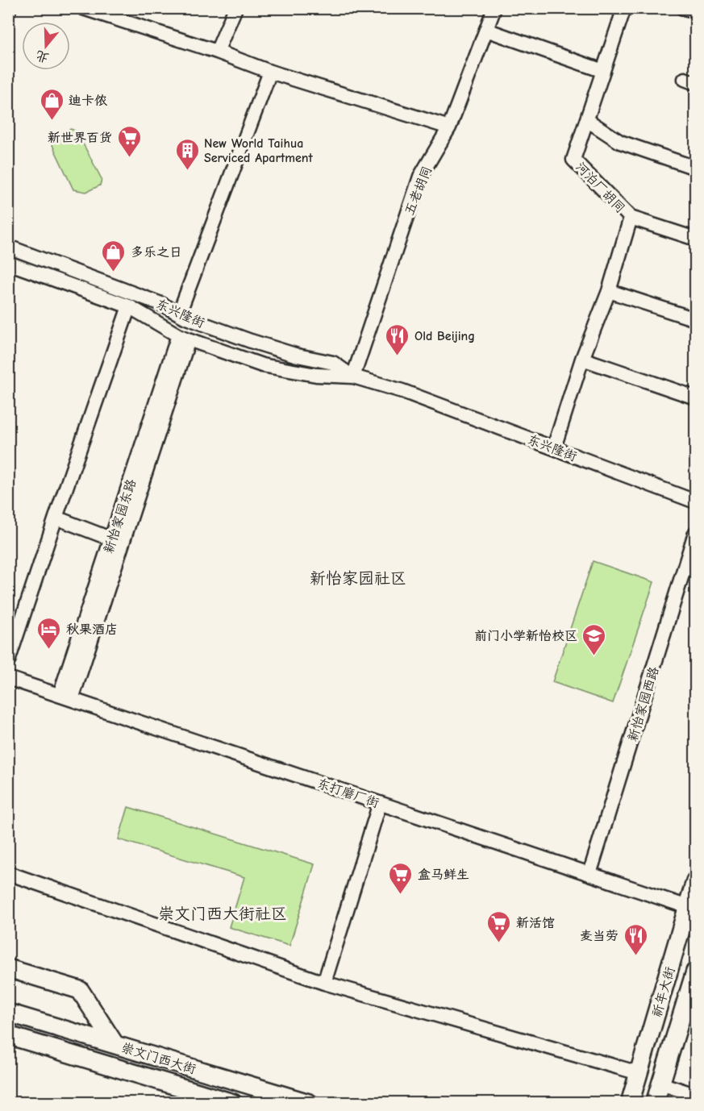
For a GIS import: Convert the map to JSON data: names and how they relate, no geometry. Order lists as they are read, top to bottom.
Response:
{
  "streets": {
    "main road": ["祈年大街", "崇文门西大街"],
    "street": [
      "河泊厂胡同",
      "五老胡同",
      "东兴隆街",
      "新怡家园东路",
      "新怡家园西路",
      "东打磨厂街"
    ]
  },
  "crossings": [
    ["五老胡同", "东兴隆街"],
    ["东兴隆街", "新怡家园东路"],
    ["新怡家园东路", "东打磨厂街"],
    ["新怡家园西路", "东打磨厂街"],
    ["东打磨厂街", "祈年大街"]
  ],
  "districts": ["新怡家园社区", "崇文门西大街社区"],
  "places": {
    "shop": ["迪卡侬", "多乐之日"],
    "supermarket": ["新世界百货", "盒马鲜生", "新活馆"],
    "building": ["New World Taihua Serviced Apartment"],
    "restaurant": ["Old Beijing", "麦当劳"],
    "hotel": ["秋果酒店"],
    "school or university": ["前门小学新怡校区"]
  },
  "north": "bottom"
}
